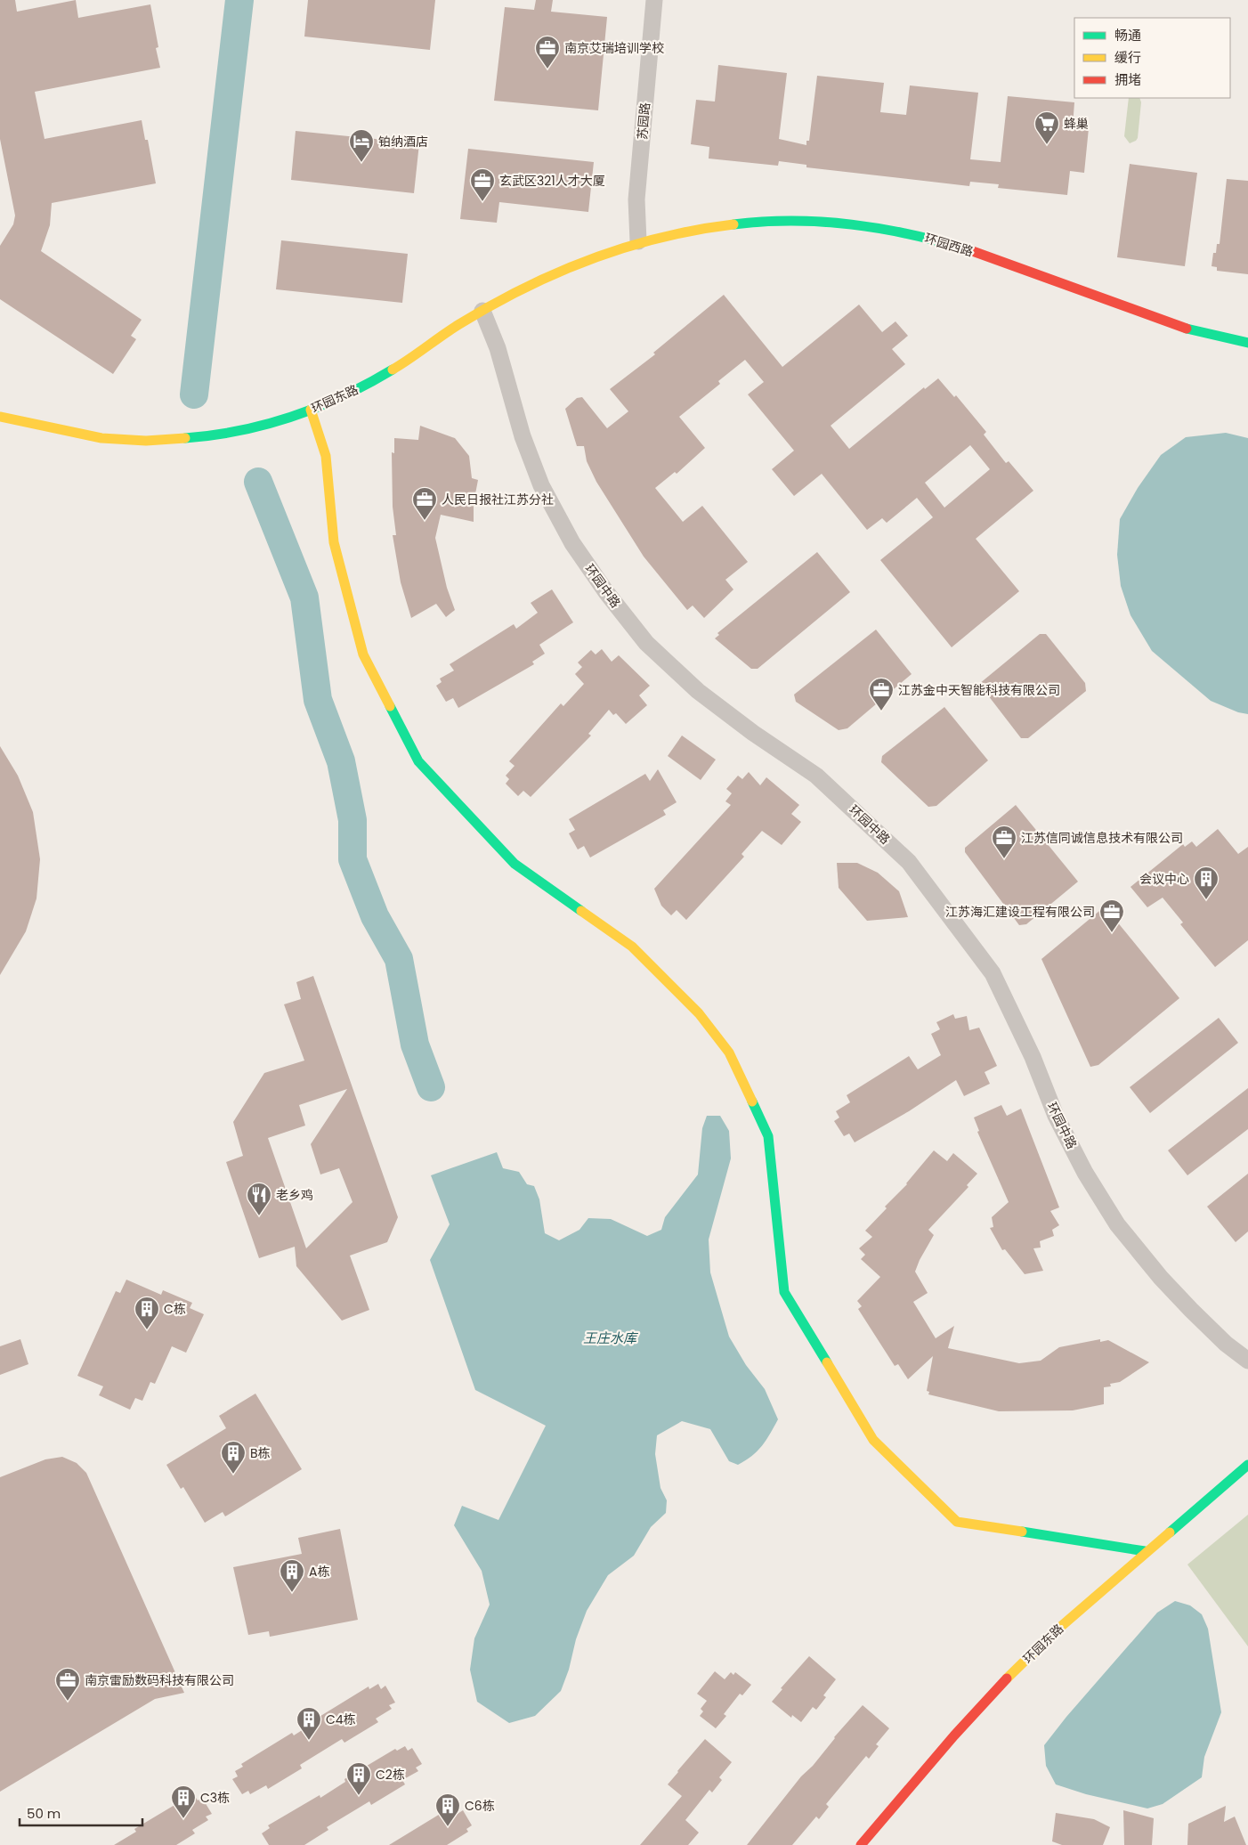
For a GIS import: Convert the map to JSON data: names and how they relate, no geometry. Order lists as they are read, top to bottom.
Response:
{
  "streets": {
    "street": [
      "苏园路",
      "环园西路",
      "环园东路",
      "环园中路"
    ]
  },
  "crossings": [
    ["苏园路", "环园西路"],
    ["苏园路", "环园东路"],
    ["环园西路", "环园东路"],
    ["环园东路", "环园中路"]
  ],
  "water": ["王庄水库"],
  "places": {
    "office": [
      "南京艾瑞培训学校",
      "玄武区321人才大厦",
      "人民日报社江苏分社",
      "江苏金中天智能科技有限公司",
      "江苏信同诚信息技术有限公司",
      "江苏海汇建设工程有限公司",
      "南京雷励数码科技有限公司"
    ],
    "supermarket": ["蜂巢"],
    "hotel": ["铂纳酒店"],
    "building": [
      "会议中心",
      "C栋",
      "B栋",
      "A栋",
      "C4栋",
      "C2栋",
      "C3栋",
      "C6栋"
    ],
    "restaurant": ["老乡鸡"]
  },
  "legend": ["畅通", "缓行", "拥堵"],
  "scale_bar": "50 m"
}
